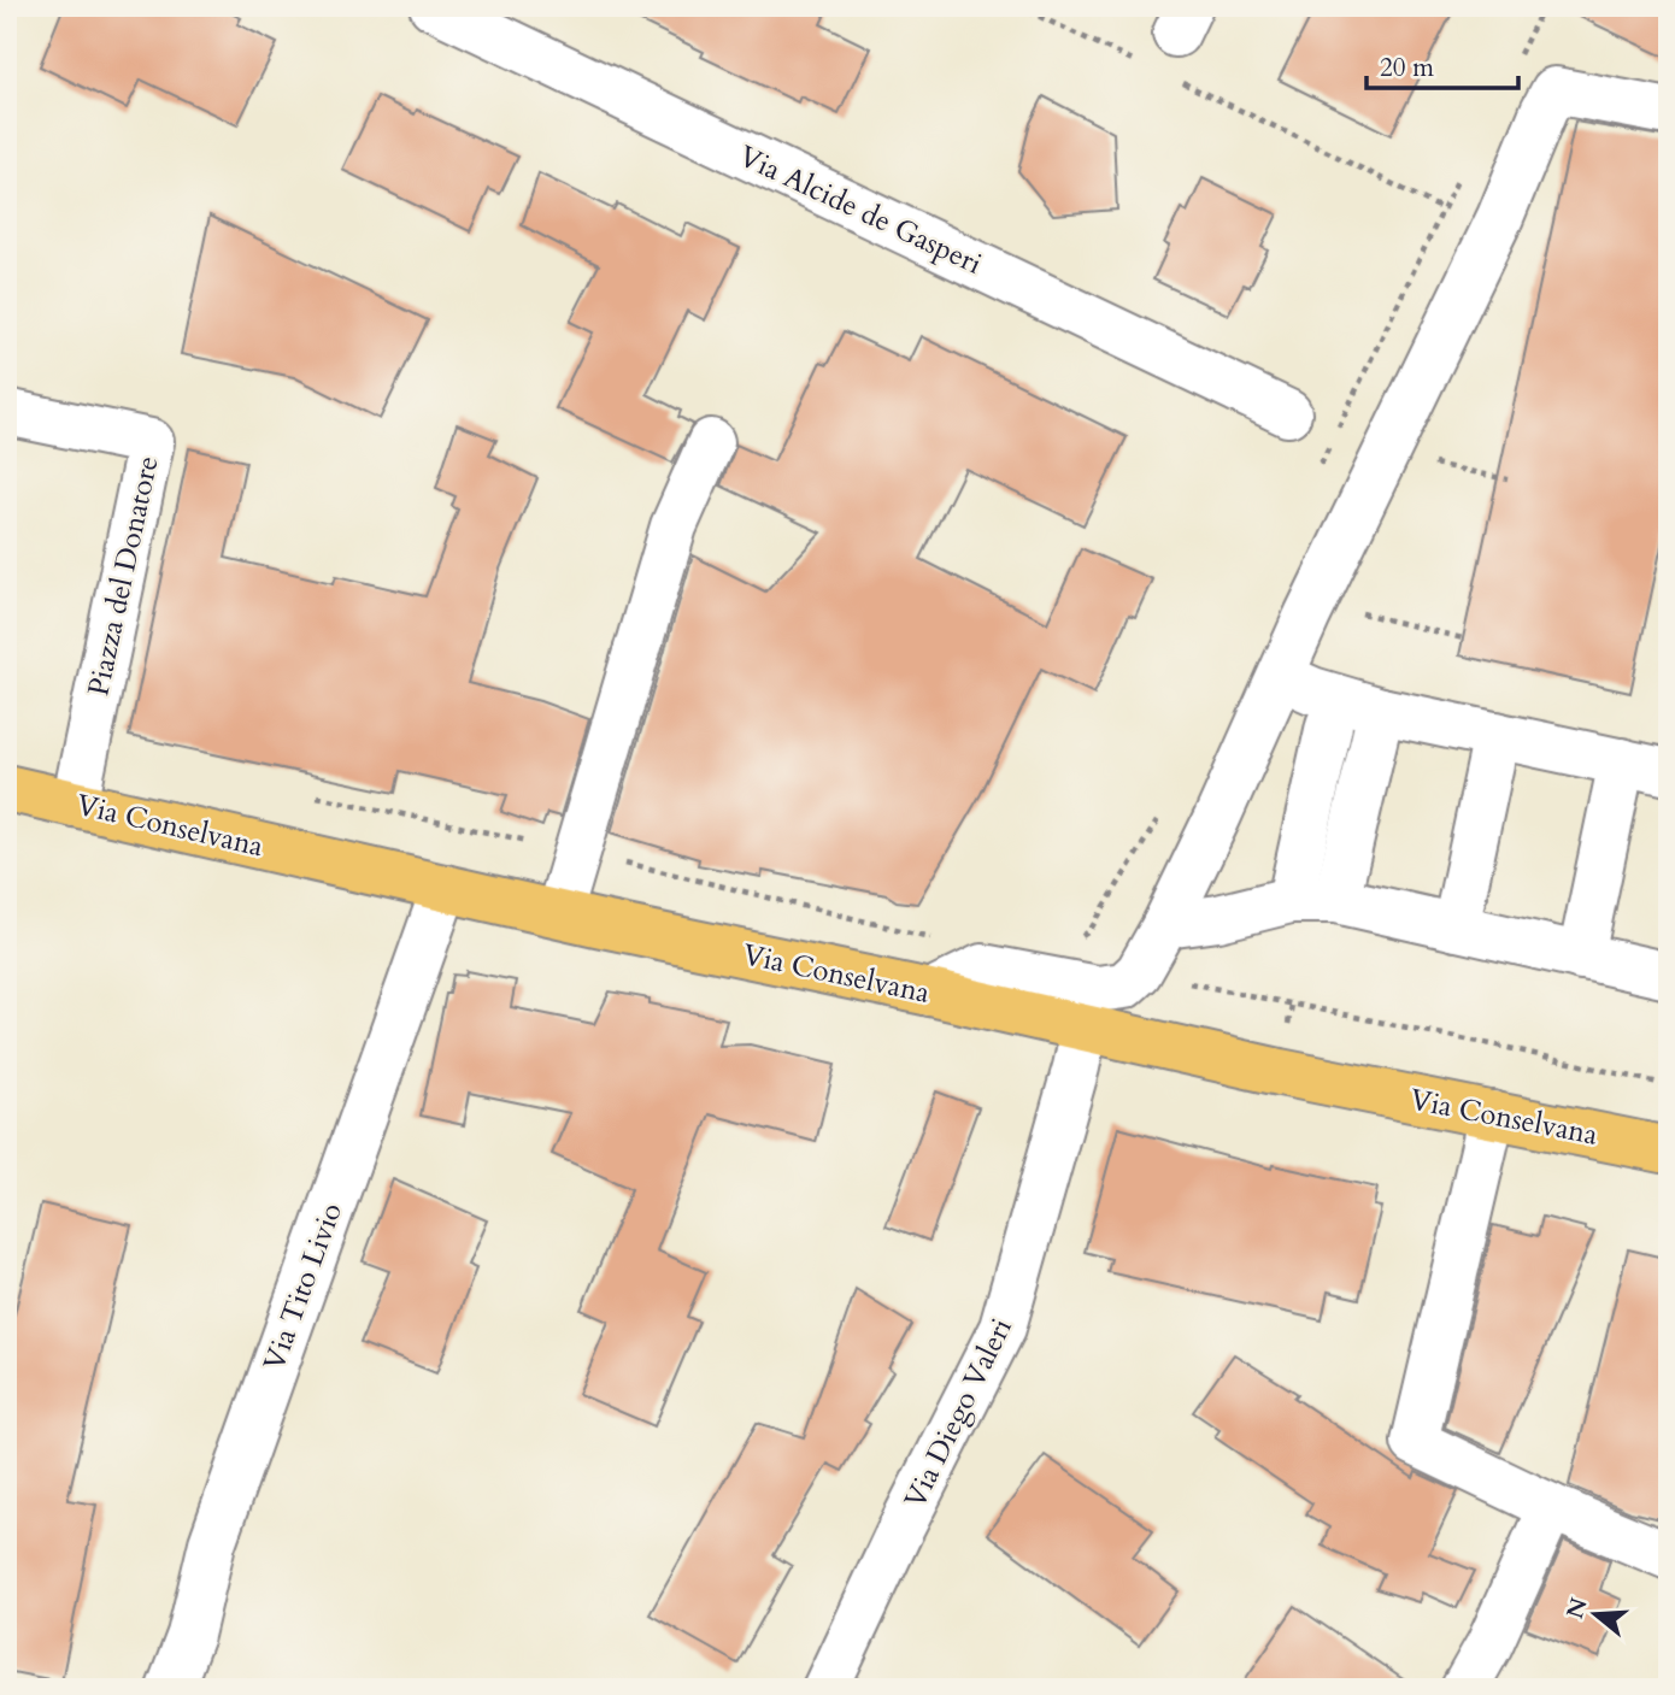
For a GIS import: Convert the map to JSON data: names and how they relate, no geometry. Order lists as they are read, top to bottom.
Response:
{
  "streets": {
    "main road": ["Via Conselvana"],
    "street": [
      "Via Alcide de Gasperi",
      "Piazza del Donatore",
      "Via Tito Livio",
      "Via Diego Valeri"
    ]
  },
  "crossings": [
    ["Piazza del Donatore", "Via Conselvana"],
    ["Via Conselvana", "Via Tito Livio"],
    ["Via Conselvana", "Via Diego Valeri"]
  ],
  "scale_bar": "20 m",
  "north": "left"
}
